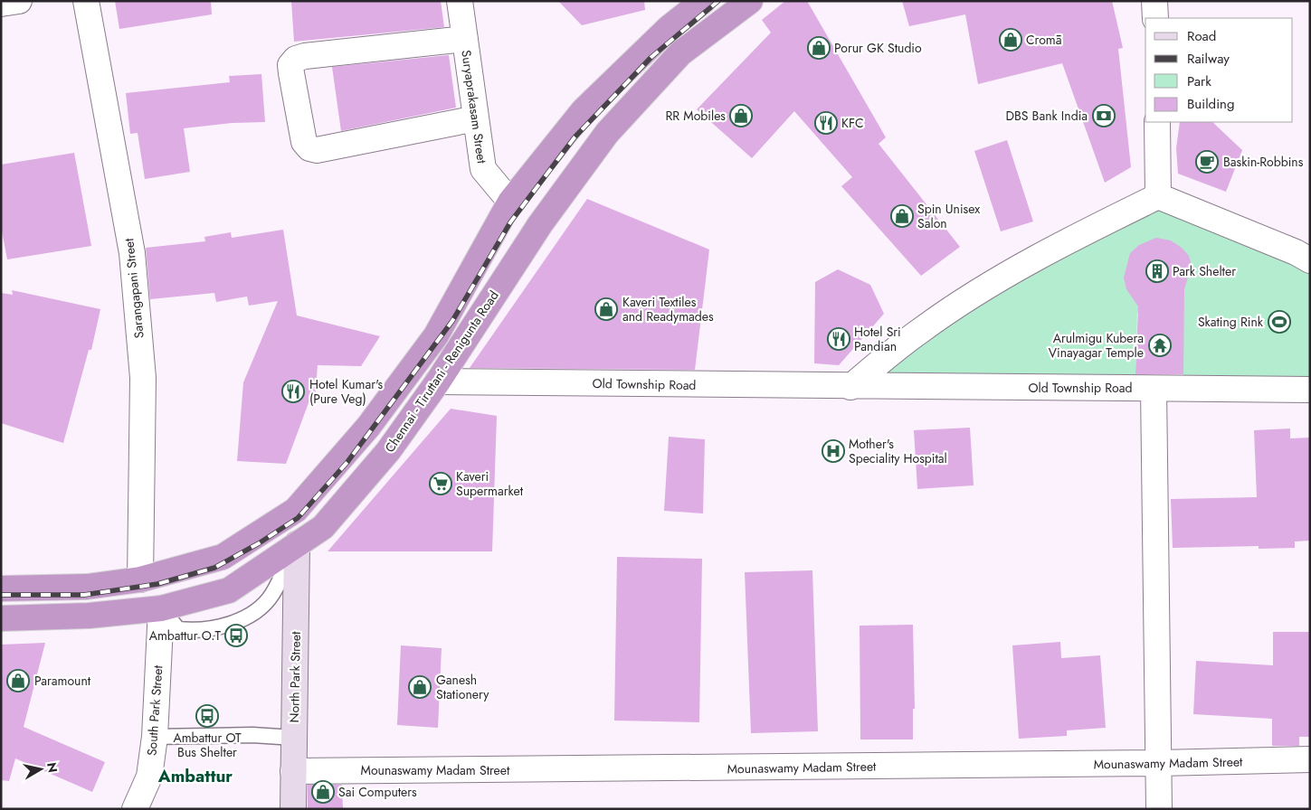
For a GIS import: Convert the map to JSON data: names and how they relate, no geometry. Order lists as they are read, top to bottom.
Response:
{
  "streets": {
    "highway": ["Chennai - Tiruttani - Renigunta Road"],
    "main road": ["North Park Street"],
    "street": [
      "Suryaprakasam Street",
      "Sarangapani Street",
      "Old Township Road",
      "South Park Street",
      "Mounaswamy Madam Street"
    ]
  },
  "crossings": [
    ["Suryaprakasam Street", "Chennai - Tiruttani - Renigunta Road"],
    ["Sarangapani Street", "Chennai - Tiruttani - Renigunta Road"],
    ["Chennai - Tiruttani - Renigunta Road", "Old Township Road"],
    ["Chennai - Tiruttani - Renigunta Road", "North Park Street"],
    ["Chennai - Tiruttani - Renigunta Road", "South Park Street"],
    ["North Park Street", "Mounaswamy Madam Street"]
  ],
  "districts": ["Ambattur"],
  "places": {
    "shop": [
      "Cromā",
      "Porur GK Studio",
      "RR Mobiles",
      "Spin Unisex Salon",
      "Kaveri Textiles and Readymades",
      "Paramount",
      "Ganesh Stationery",
      "Sai Computers"
    ],
    "bank": ["DBS Bank India"],
    "restaurant": ["KFC", "Hotel Sri Pandian", "Hotel Kumar's (Pure Veg)"],
    "cafe": ["Baskin-Robbins"],
    "building": ["Park Shelter"],
    "sports": ["Skating Rink"],
    "temple": ["Arulmigu Kubera Vinayagar Temple"],
    "hospital": ["Mother's Speciality Hospital"],
    "supermarket": ["Kaveri Supermarket"],
    "bus stop": ["Ambattur O.T", "Ambattur OT Bus Shelter"]
  },
  "legend": [
    "Road",
    "Railway",
    "Park",
    "Building"
  ],
  "north": "right"
}
